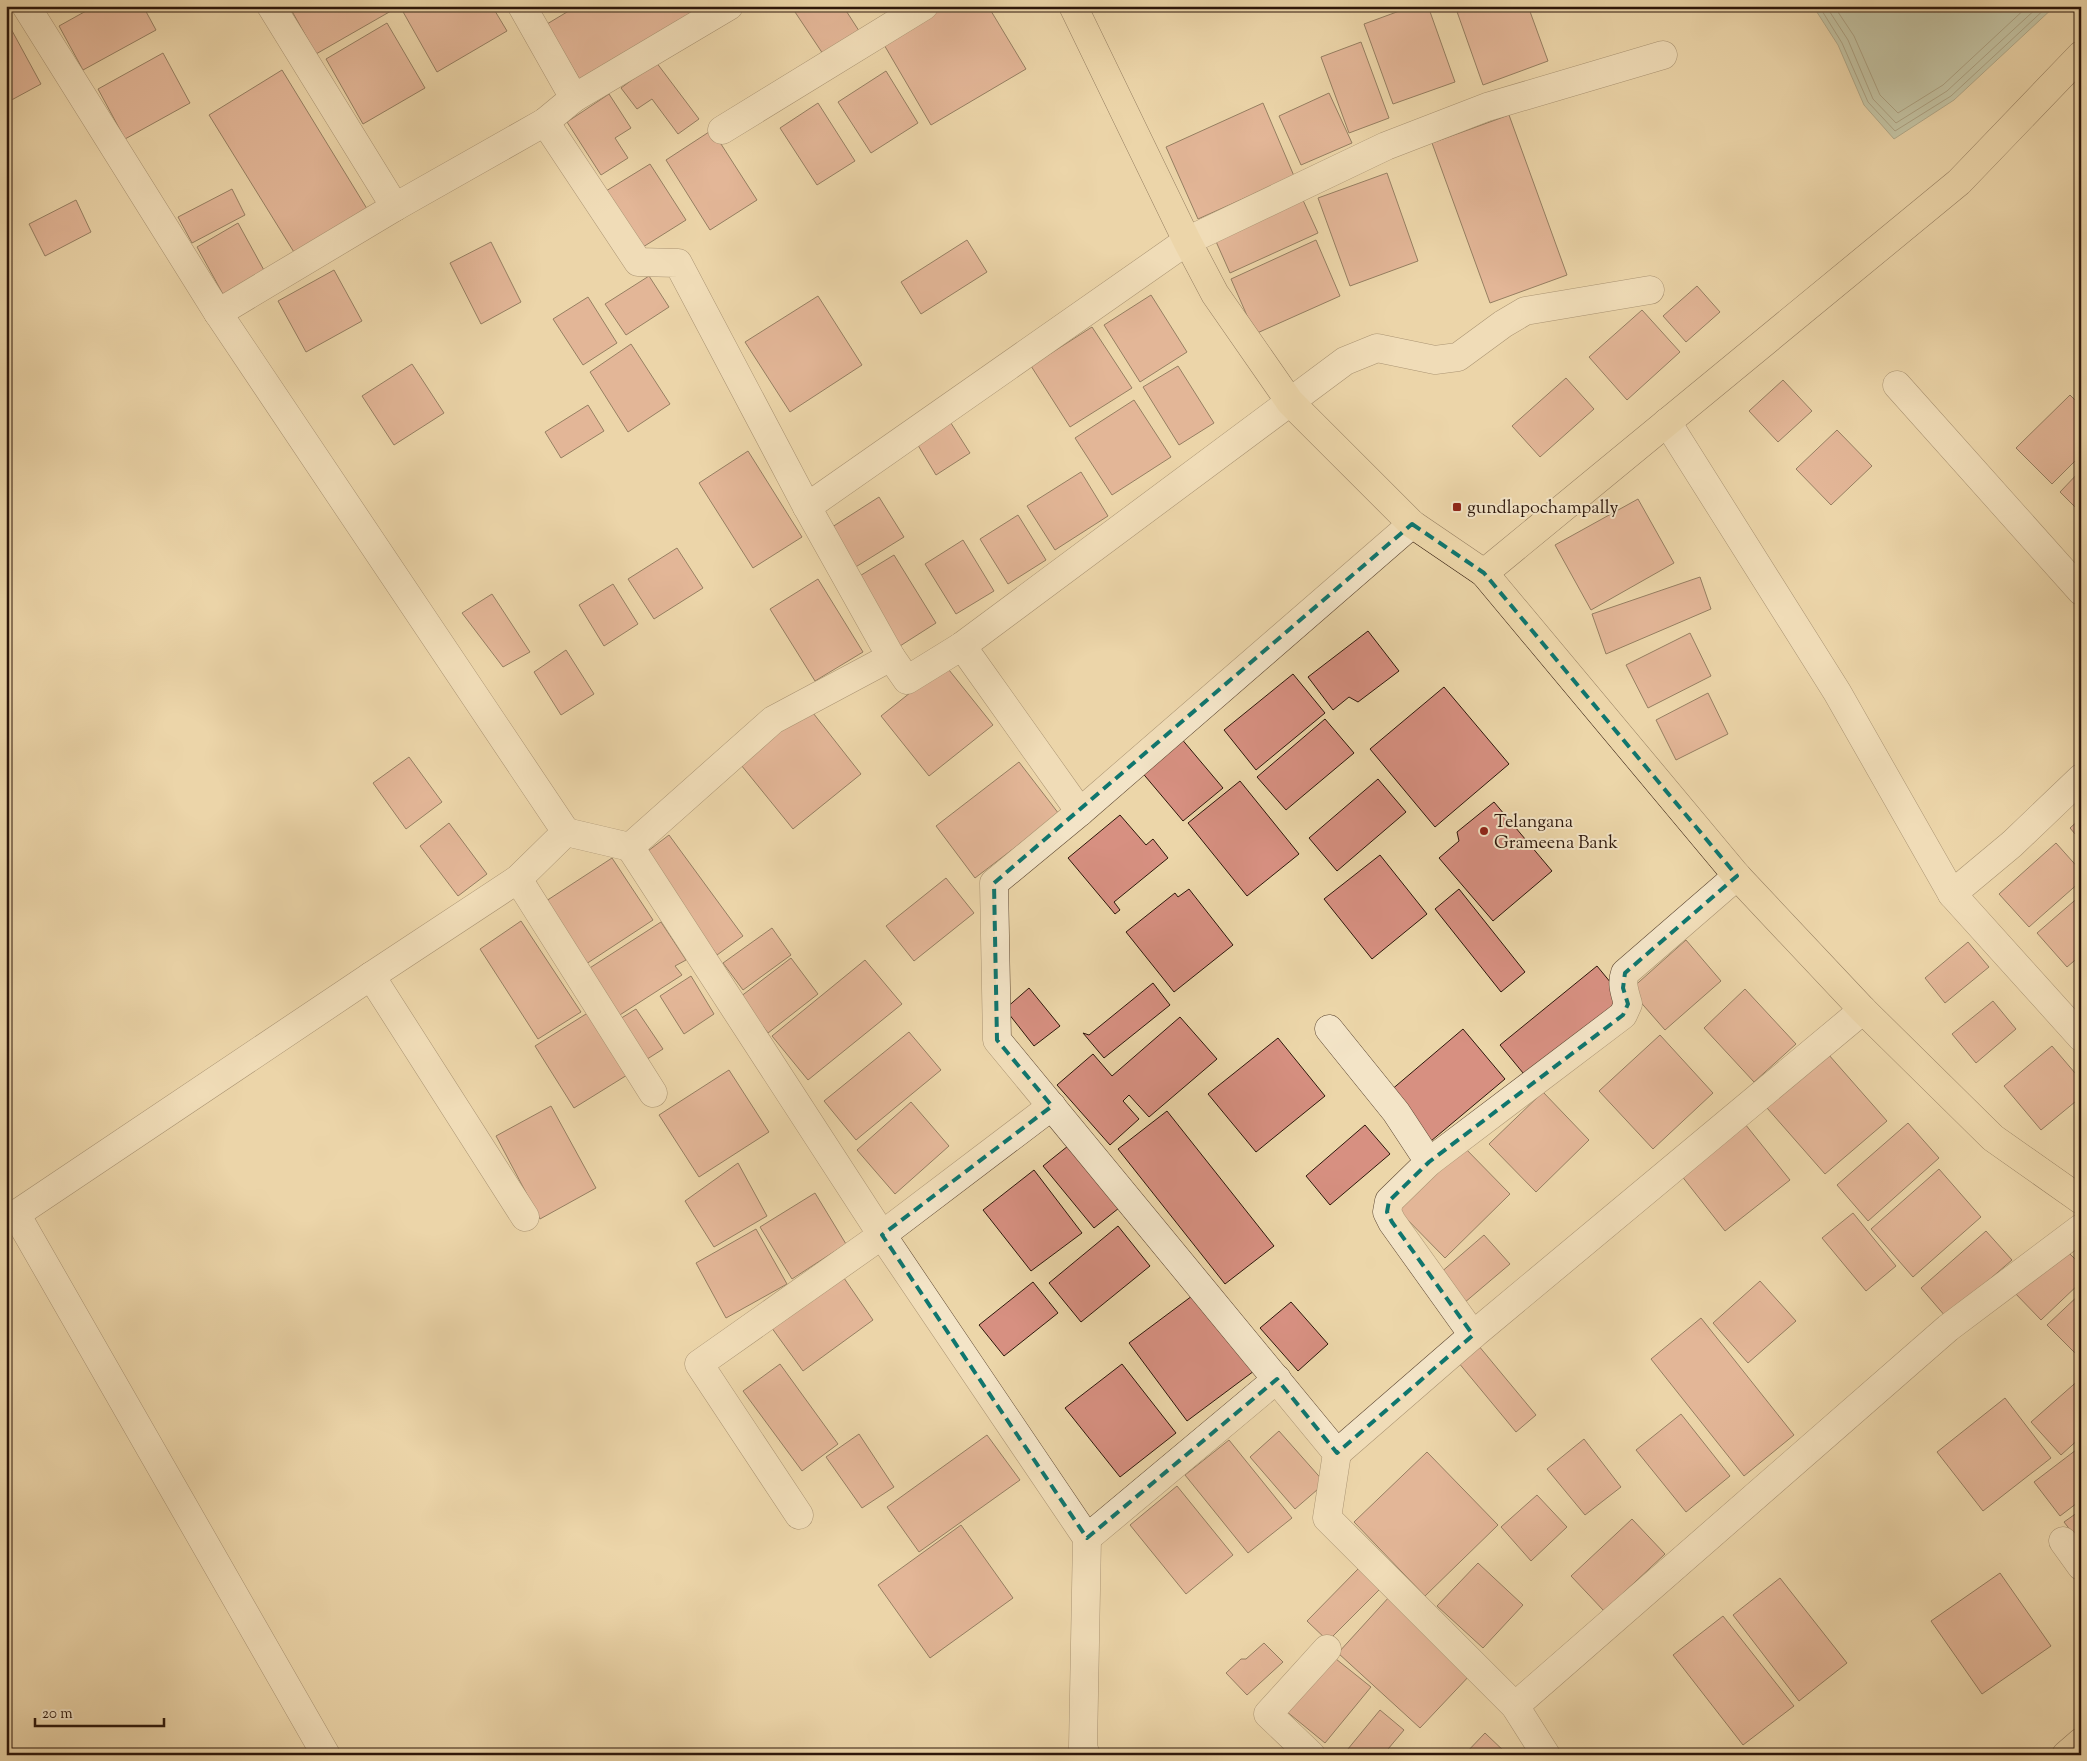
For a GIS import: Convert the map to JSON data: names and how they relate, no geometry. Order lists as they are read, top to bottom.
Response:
{
  "places": {
    "transit": ["gundlapochampally"],
    "other": ["Telangana Grameena Bank"]
  },
  "scale_bar": "20 m"
}
